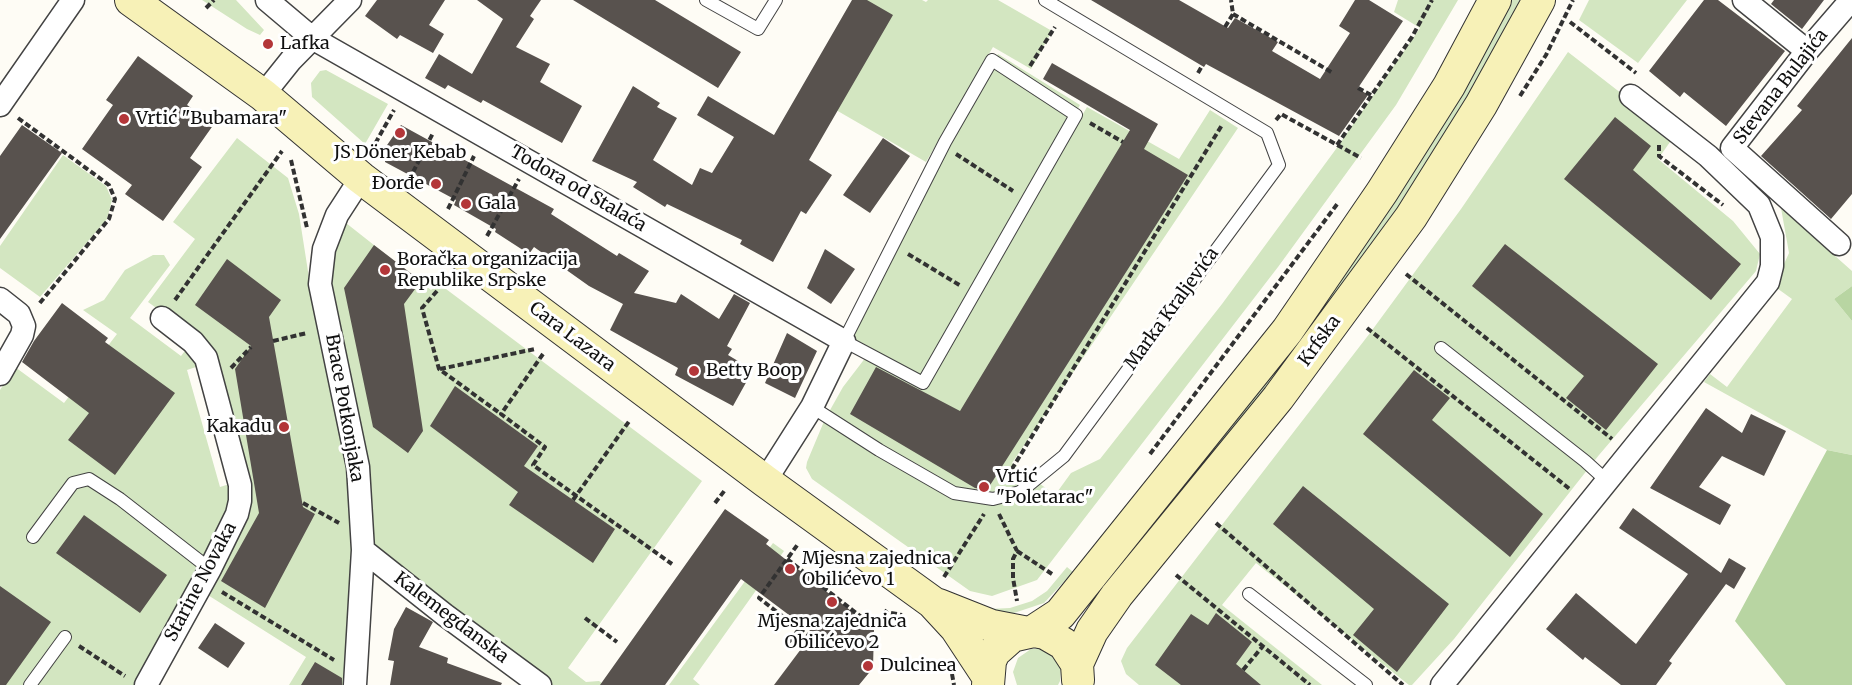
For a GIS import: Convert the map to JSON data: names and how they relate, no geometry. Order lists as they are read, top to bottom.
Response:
{
  "streets": {
    "main road": ["Cara Lazara", "Krfska"],
    "street": [
      "Stevana Bulajića",
      "Todora od Stalaća",
      "Brace Potkonjaka",
      "Starine Novaka",
      "Kalemegdanska"
    ],
    "lane": ["Marka Kraljevića"]
  },
  "crossings": [
    ["Cara Lazara", "Krfska"],
    ["Cara Lazara", "Brace Potkonjaka"],
    ["Brace Potkonjaka", "Kalemegdanska"]
  ],
  "places": [
    "Lafka",
    "Vrtić \"Bubamara\"",
    "JS Döner Kebab",
    "Đorđe",
    "Gala",
    "Boračka organizacija Republike Srpske",
    "Betty Boop",
    "Kakadu",
    "Vrtić \"Poletarac\"",
    "Mjesna zajednica Obilićevo 1",
    "Mjesna zajednica Obilićevo 2",
    "Dulcinea"
  ]
}
